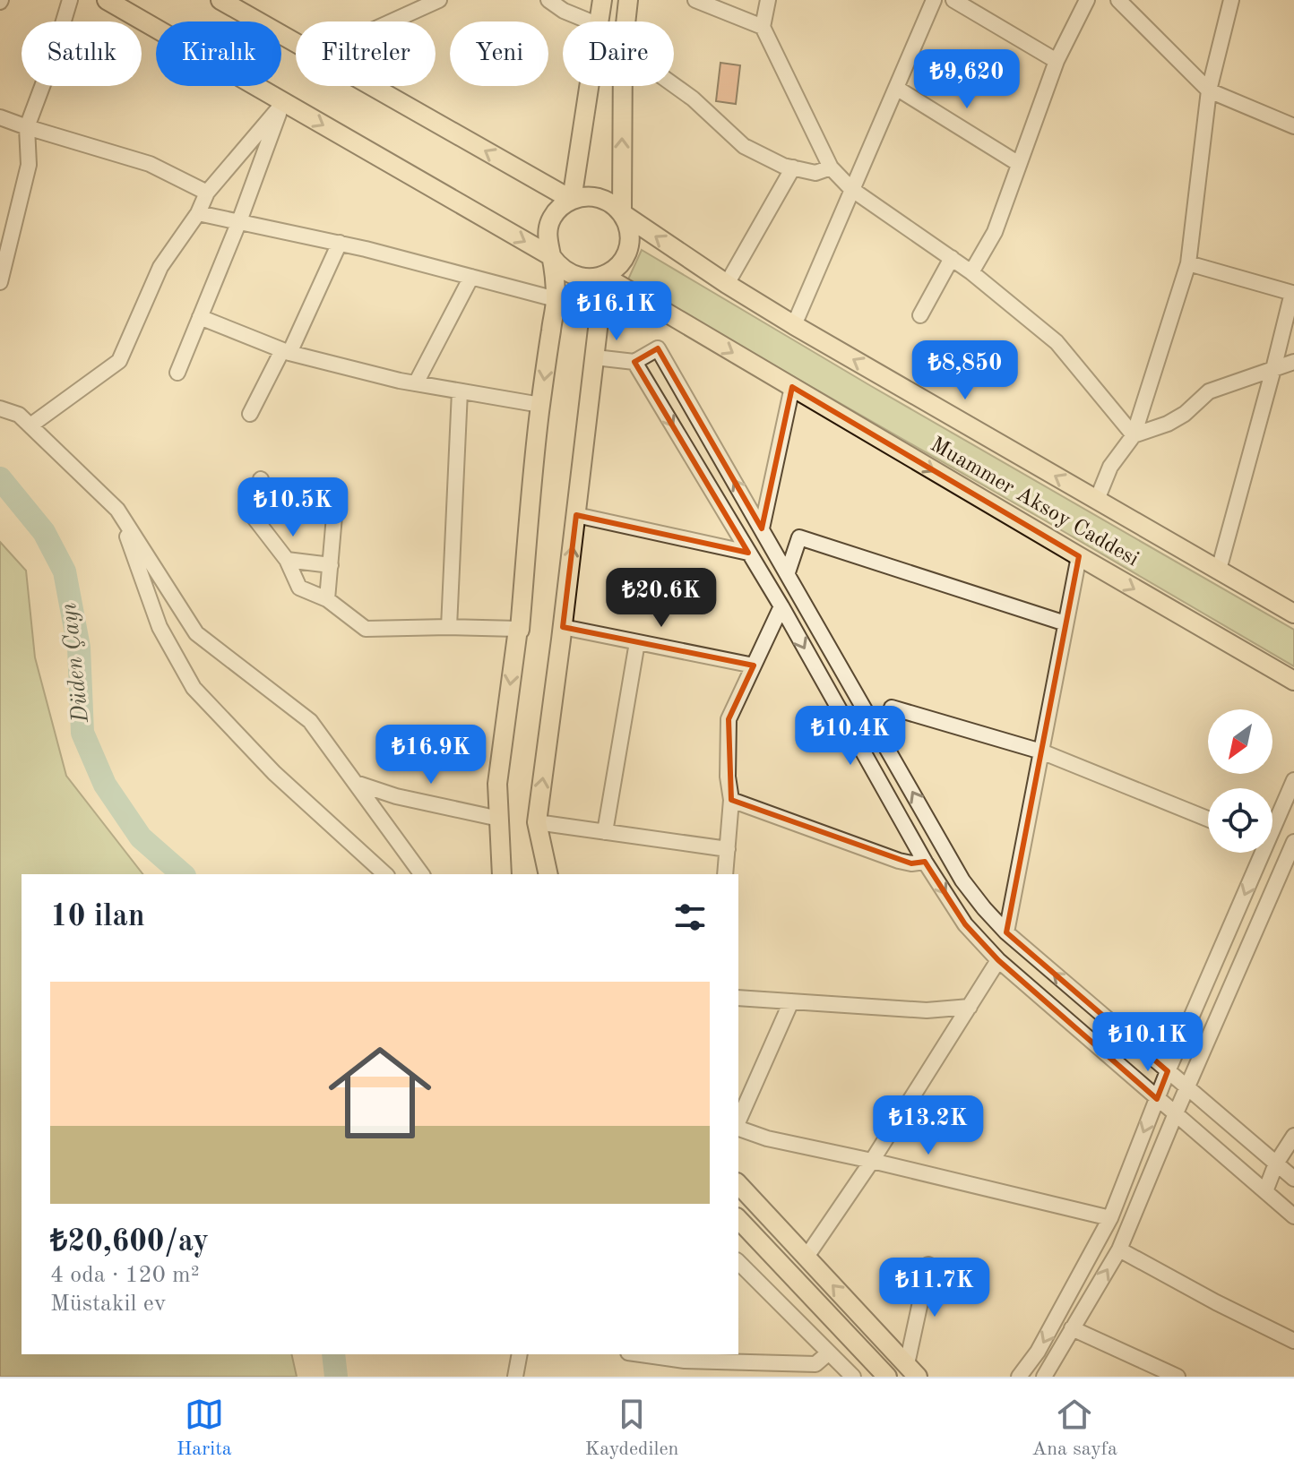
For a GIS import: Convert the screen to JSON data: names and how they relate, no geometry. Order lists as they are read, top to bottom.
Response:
{
  "streets": {
    "main road": ["Muammer Aksoy Caddesi"]
  },
  "water": ["Düden Çayı"],
  "north": "bottom left",
  "page": {
    "chip": [
      "Satılık",
      "Kiralık",
      "Filtreler",
      "Yeni",
      "Daire"
    ],
    "price": [
      "₺9,620",
      "₺16.1K",
      "₺8,850",
      "₺10.5K",
      "₺20.6K",
      "₺10.4K",
      "₺16.9K",
      "₺10.1K",
      "₺13.2K",
      "₺11.7K"
    ],
    "heading": "10 ilan",
    "list": [
      {
        "name": "₺20,600/ay",
        "note": "4 oda · 120 m² · Müstakil ev"
      }
    ],
    "tabs": ["Harita", "Kaydedilen", "Ana sayfa"]
  }
}
